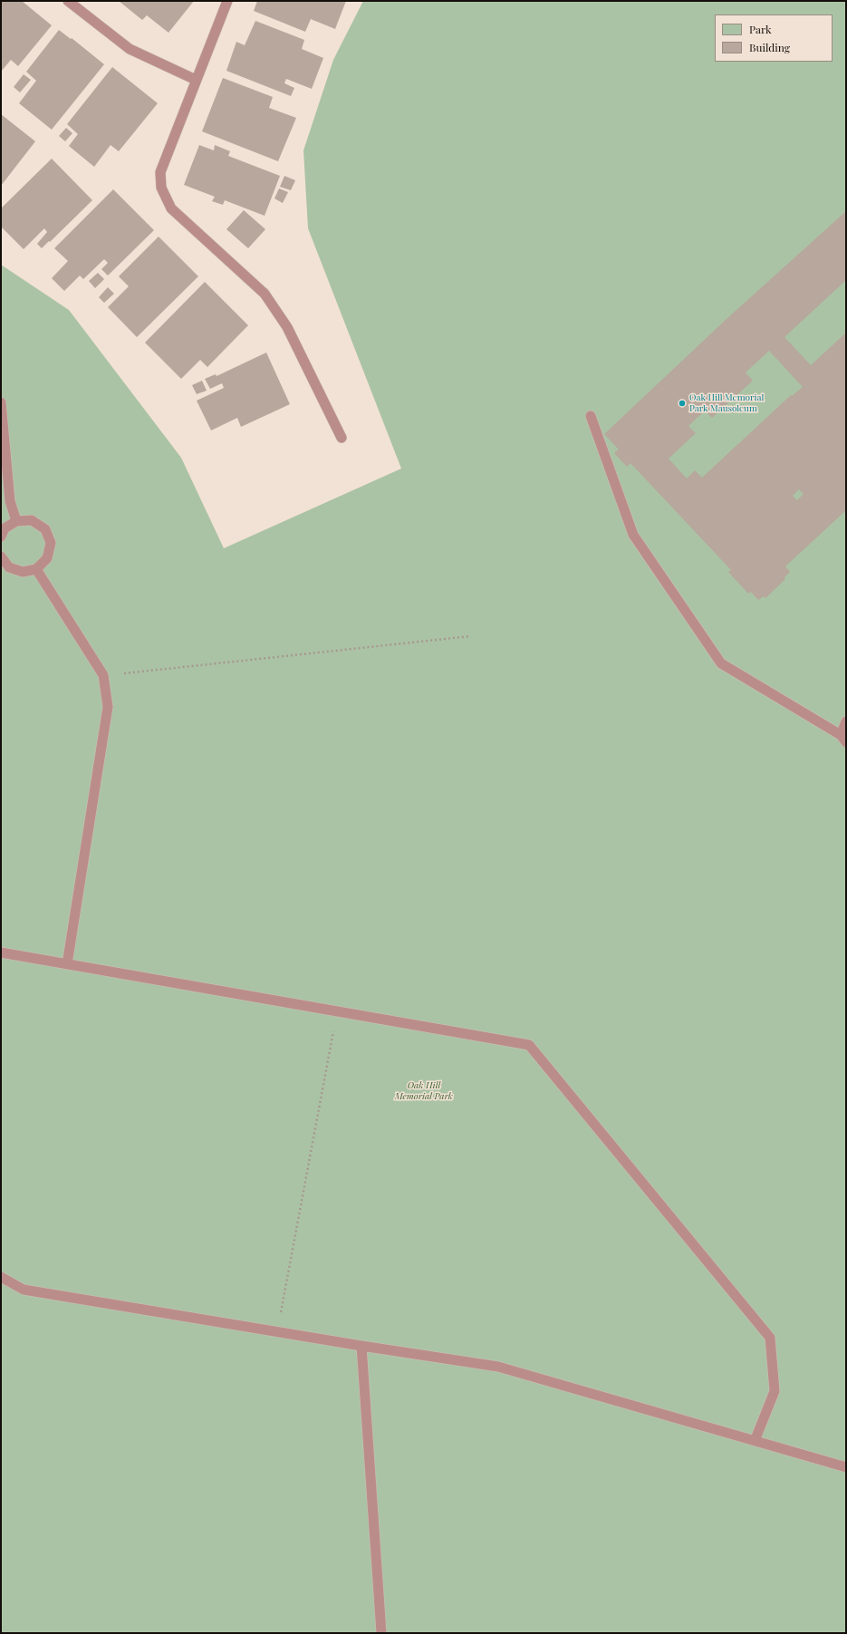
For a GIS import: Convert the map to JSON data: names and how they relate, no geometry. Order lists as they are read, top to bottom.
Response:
{
  "parks": ["Oak Hill Memorial Park"],
  "places": ["Oak Hill Memorial Park Mausoleum"],
  "legend": ["Park", "Building"]
}
